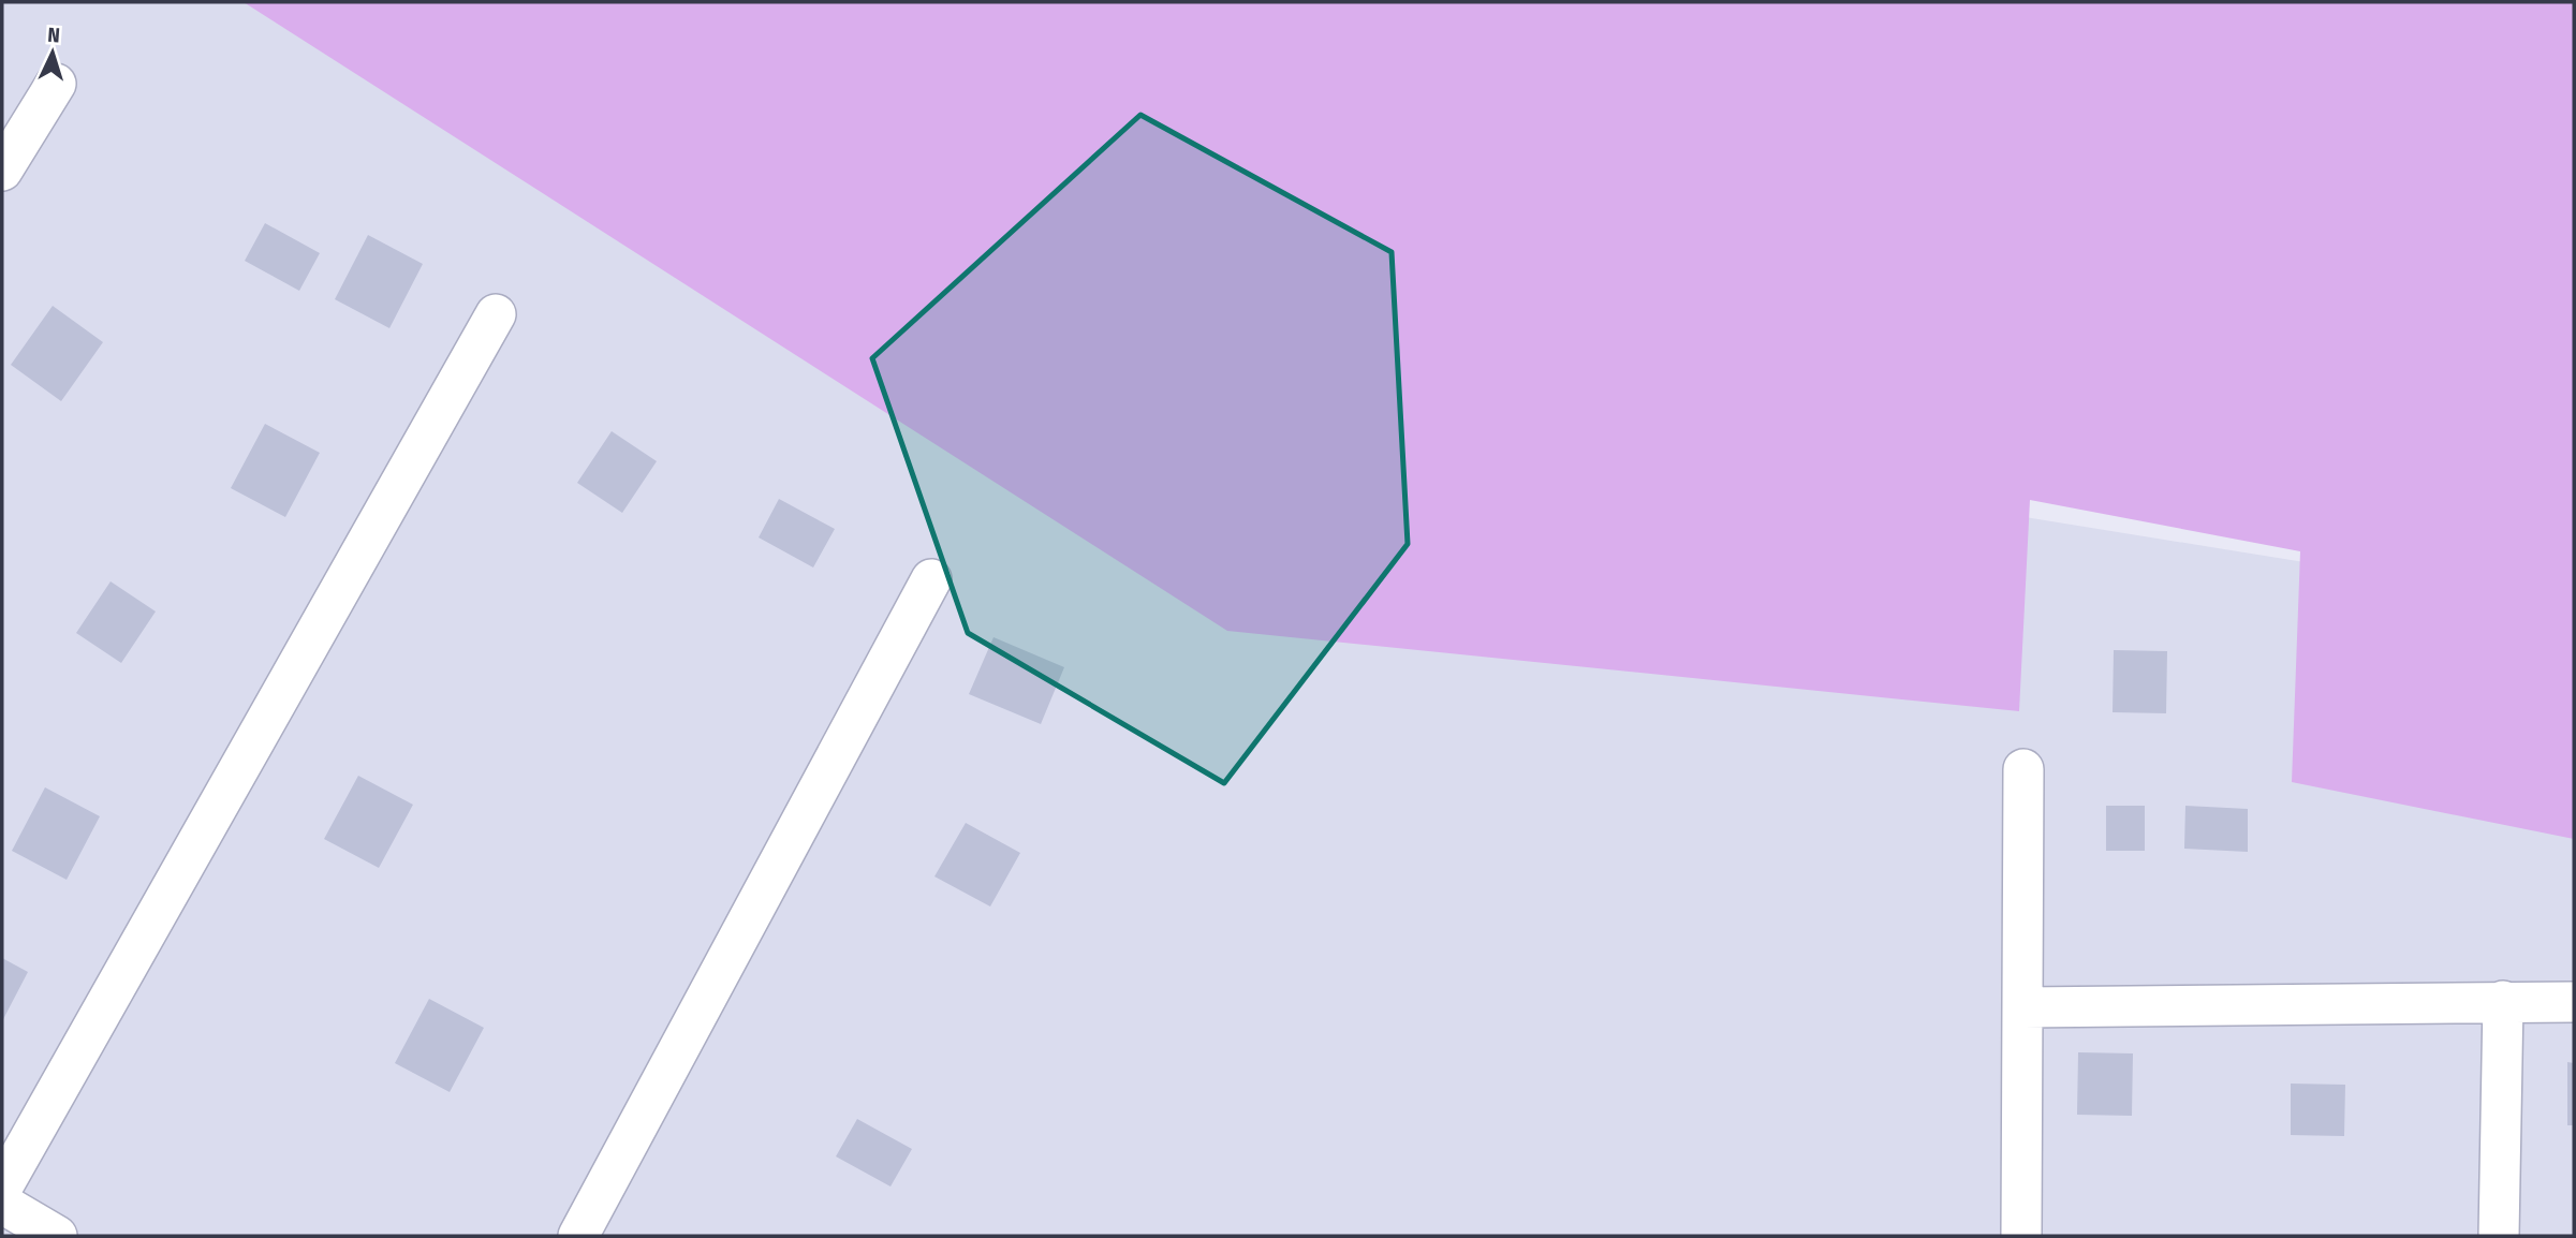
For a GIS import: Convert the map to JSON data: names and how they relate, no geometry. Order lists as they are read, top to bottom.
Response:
{
  "north": "top"
}
